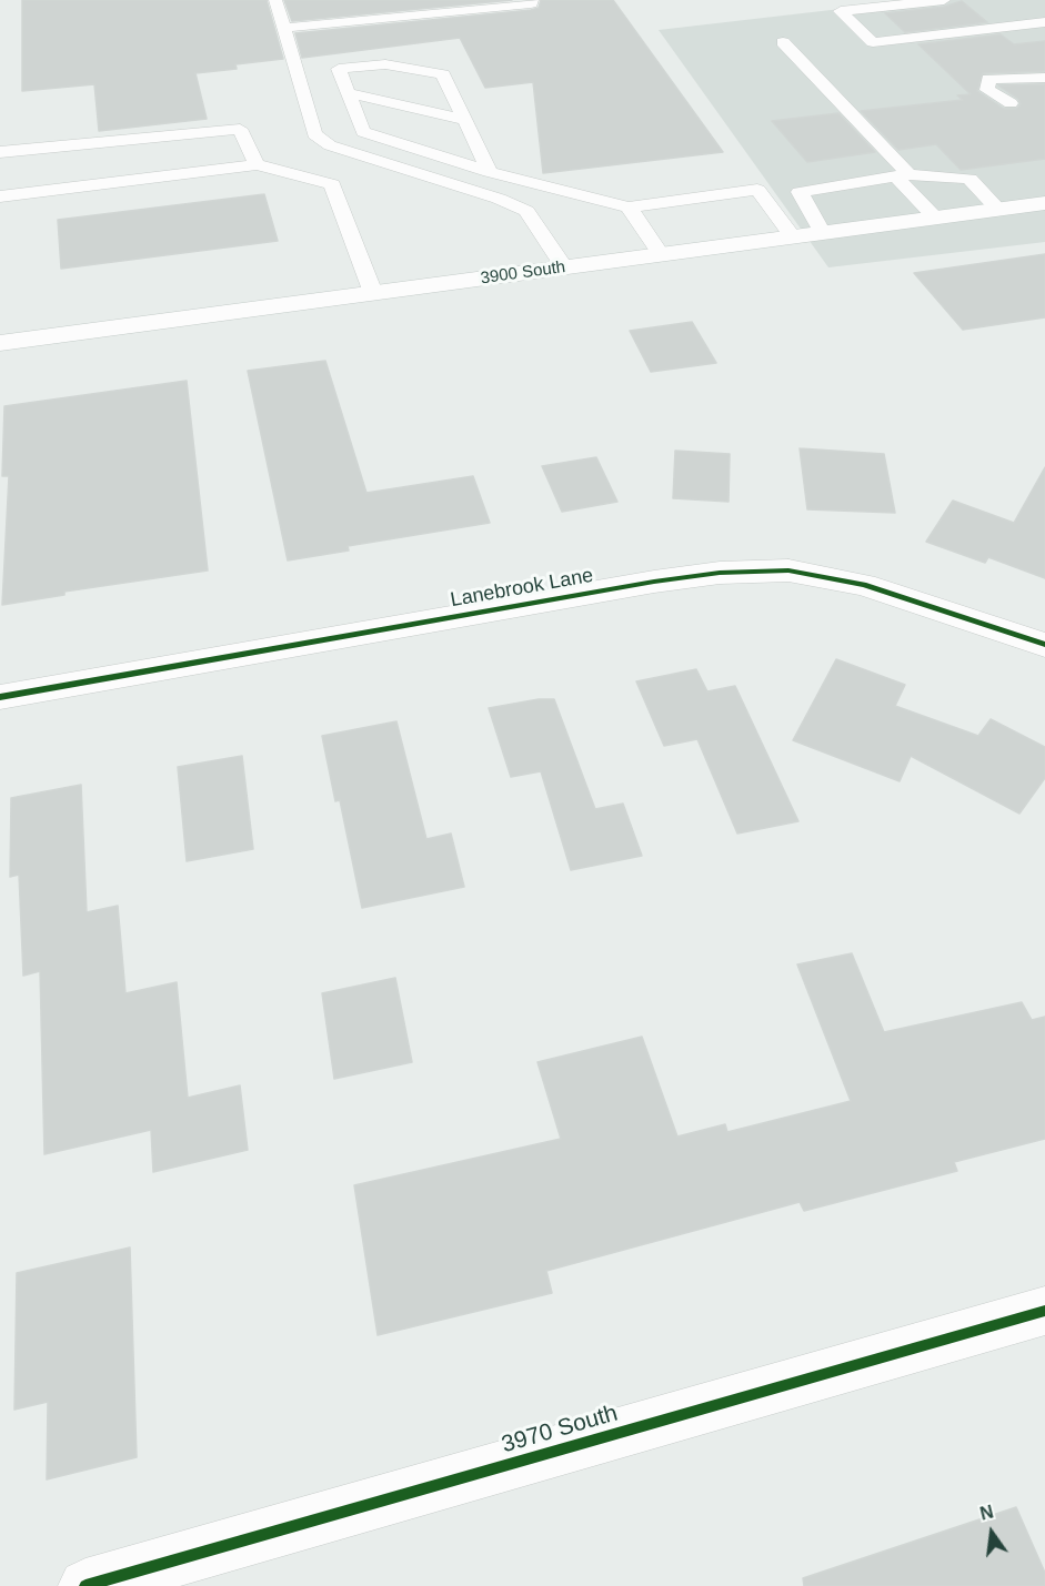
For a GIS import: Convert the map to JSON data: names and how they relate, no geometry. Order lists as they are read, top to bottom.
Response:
{
  "streets": {
    "street": ["3900 South", "Lanebrook Lane", "3970 South"]
  },
  "north": "top"
}
